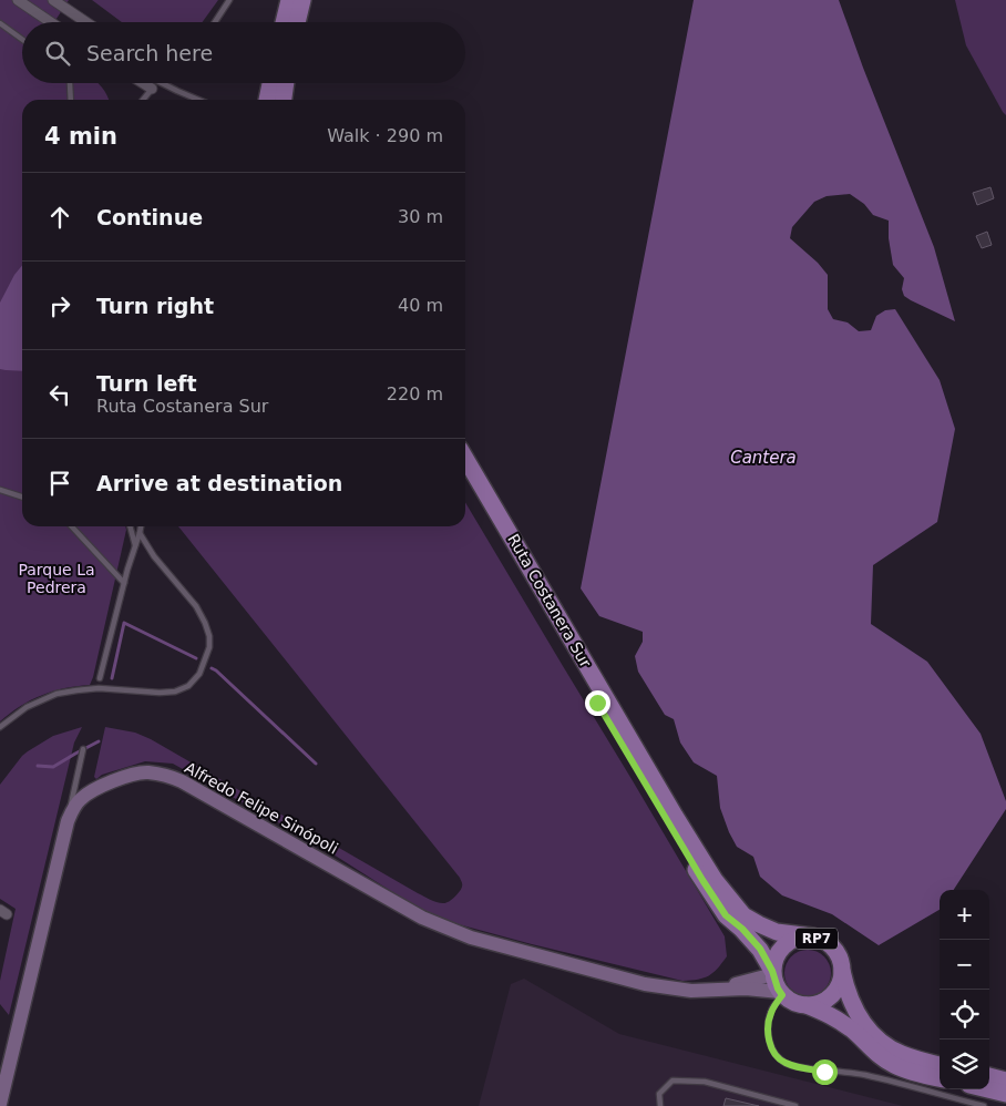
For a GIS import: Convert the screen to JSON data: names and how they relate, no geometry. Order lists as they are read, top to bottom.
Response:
{
  "streets": {
    "main road": ["Ruta Costanera Sur", "RP7"],
    "street": ["Alfredo Felipe Sinópoli"]
  },
  "crossings": [
    ["Ruta Costanera Sur", "RP7"]
  ],
  "water": ["Cantera"],
  "parks": ["Parque La Pedrera"],
  "page": {
    "search": "Search here",
    "heading": ["4 min", "Walk · 290 m"],
    "list": [
      ["Continue", "30 m"],
      ["Turn right", "40 m"],
      ["Turn left", "Ruta Costanera Sur", "220 m"],
      "Arrive at destination"
    ],
    "map_buttons": ["+", "−"]
  }
}
